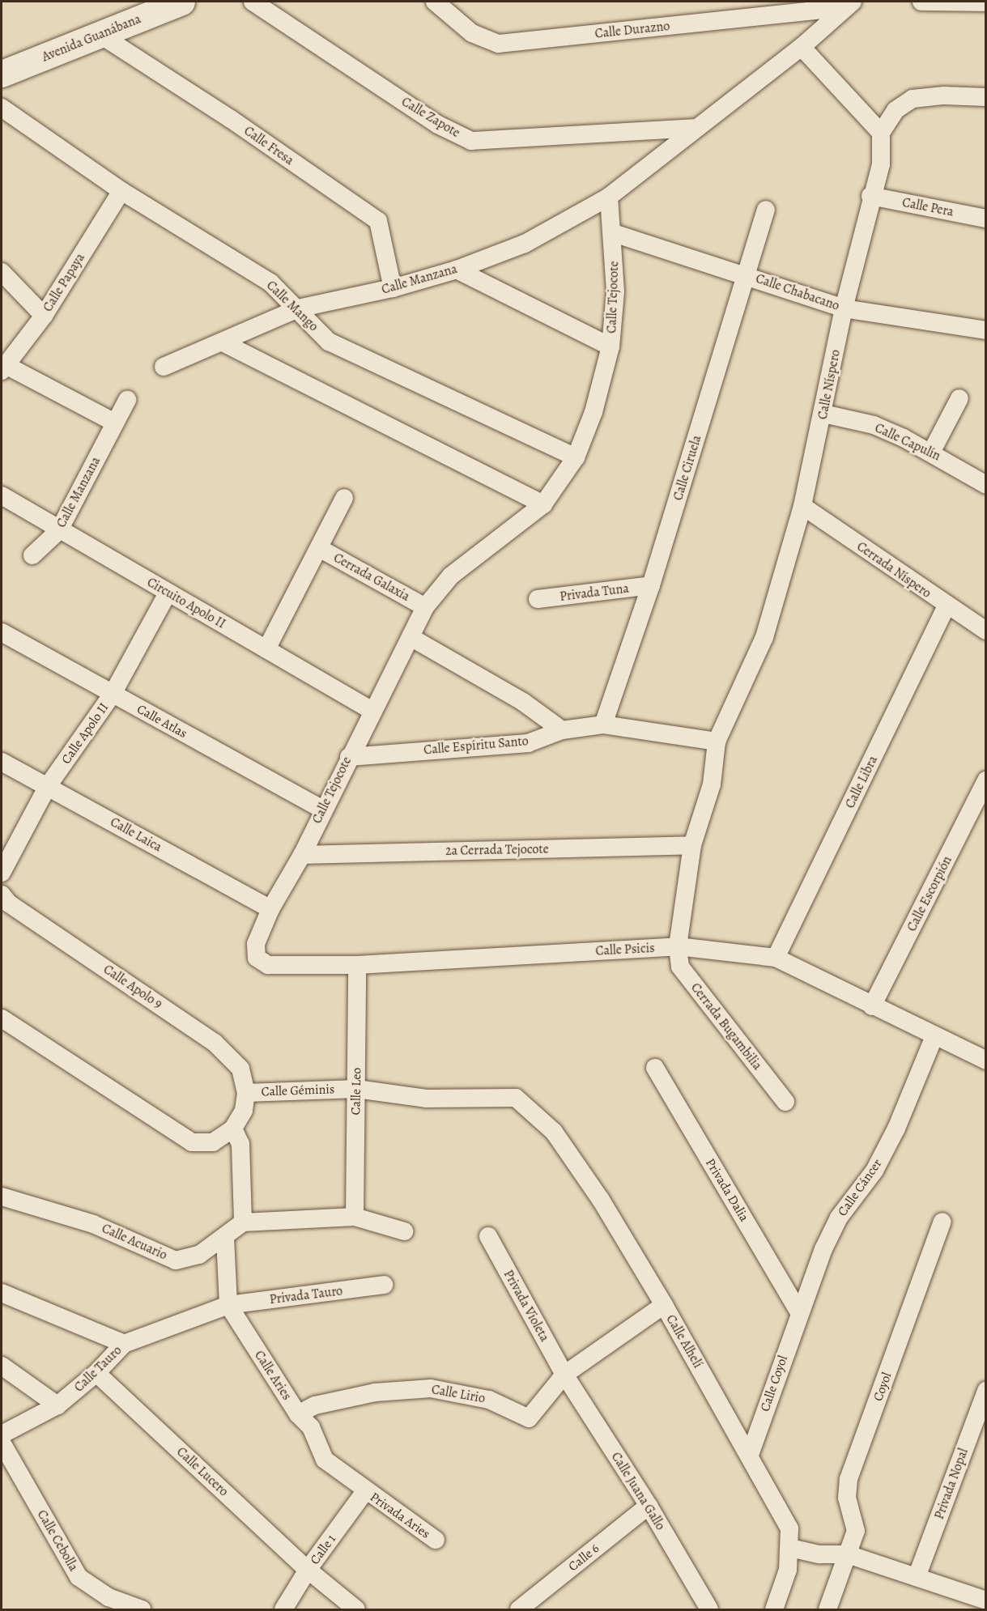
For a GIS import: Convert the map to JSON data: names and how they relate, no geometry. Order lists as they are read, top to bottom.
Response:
{
  "streets": {
    "street": [
      "Calle Durazno",
      "Avenida Guanábana",
      "Calle Zapote",
      "Calle Fresa",
      "Calle Pera",
      "Calle Manzana",
      "Calle Papaya",
      "Calle Chabacano",
      "Calle Tejocote",
      "Calle Mango",
      "Calle Níspero",
      "Calle Capulín",
      "Calle Ciruela",
      "Cerrada Níspero",
      "Cerrada Galaxia",
      "Privada Tuna",
      "Circuito Apolo II",
      "Calle Atlas",
      "Calle Apolo II",
      "Calle Espíritu Santo",
      "Calle Libra",
      "Calle Laica",
      "2a Cerrada Tejocote",
      "Calle Escorpión",
      "Calle Psicis",
      "Calle Apolo 9",
      "Cerrada Bugambilia",
      "Calle Géminis",
      "Calle Leo",
      "Calle Cáncer",
      "Privada Dalia",
      "Calle Acuario",
      "Privada Tauro",
      "Privada Violeta",
      "Calle Alhelí",
      "Calle Tauro",
      "Calle Aries",
      "Calle Coyol",
      "Coyol",
      "Calle Lirio",
      "Calle Lucero",
      "Privada Nopal",
      "Calle Juana Gallo",
      "Privada Aries",
      "Calle Cebolla",
      "Calle 1",
      "Calle 6"
    ]
  },
  "crossings": [
    ["Avenida Guanábana", "Calle Fresa"],
    ["Calle Fresa", "Calle Manzana"],
    ["Calle Pera", "Calle Níspero"],
    ["Calle Manzana", "Calle Tejocote"],
    ["Calle Manzana", "Calle Mango"],
    ["Calle Manzana", "Circuito Apolo II"],
    ["Calle Papaya", "Calle Mango"],
    ["Calle Chabacano", "Calle Tejocote"],
    ["Calle Chabacano", "Calle Níspero"],
    ["Calle Chabacano", "Calle Ciruela"],
    ["Calle Tejocote", "Calle Mango"],
    ["Calle Tejocote", "Cerrada Galaxia"],
    ["Calle Tejocote", "Circuito Apolo II"],
    ["Calle Tejocote", "Calle Atlas"],
    ["Calle Tejocote", "Calle Espíritu Santo"],
    ["Calle Tejocote", "Calle Laica"],
    ["Calle Tejocote", "2a Cerrada Tejocote"],
    ["Calle Tejocote", "Calle Psicis"],
    ["Calle Níspero", "Calle Capulín"],
    ["Calle Níspero", "Cerrada Níspero"],
    ["Calle Níspero", "Calle Espíritu Santo"],
    ["Calle Níspero", "2a Cerrada Tejocote"],
    ["Calle Níspero", "Cerrada Bugambilia"],
    ["Calle Ciruela", "Privada Tuna"],
    ["Calle Ciruela", "Calle Espíritu Santo"],
    ["Cerrada Níspero", "Calle Libra"],
    ["Cerrada Galaxia", "Circuito Apolo II"],
    ["Circuito Apolo II", "Calle Apolo II"],
    ["Calle Atlas", "Calle Apolo II"],
    ["Calle Apolo II", "Calle Laica"],
    ["Calle Libra", "Calle Psicis"],
    ["2a Cerrada Tejocote", "Cerrada Bugambilia"],
    ["Calle Escorpión", "Calle Psicis"],
    ["Calle Psicis", "Cerrada Bugambilia"],
    ["Calle Psicis", "Calle Leo"],
    ["Calle Psicis", "Calle Cáncer"],
    ["Calle Apolo 9", "Calle Géminis"],
    ["Calle Géminis", "Calle Leo"],
    ["Calle Géminis", "Calle Alhelí"],
    ["Calle Cáncer", "Privada Dalia"],
    ["Calle Cáncer", "Calle Coyol"],
    ["Privada Dalia", "Calle Coyol"],
    ["Calle Acuario", "Calle Aries"],
    ["Privada Tauro", "Calle Tauro"],
    ["Privada Tauro", "Calle Aries"],
    ["Privada Violeta", "Calle Lirio"],
    ["Privada Violeta", "Calle Juana Gallo"],
    ["Calle Alhelí", "Calle Coyol"],
    ["Calle Alhelí", "Calle Lirio"],
    ["Calle Tauro", "Calle Aries"],
    ["Calle Tauro", "Calle Lucero"],
    ["Calle Aries", "Calle Lirio"],
    ["Calle Aries", "Privada Aries"],
    ["Calle Aries", "Calle 1"],
    ["Calle Lirio", "Calle Juana Gallo"],
    ["Calle Lucero", "Calle 1"],
    ["Calle Juana Gallo", "Calle 6"],
    ["Privada Aries", "Calle 1"]
  ]
}
